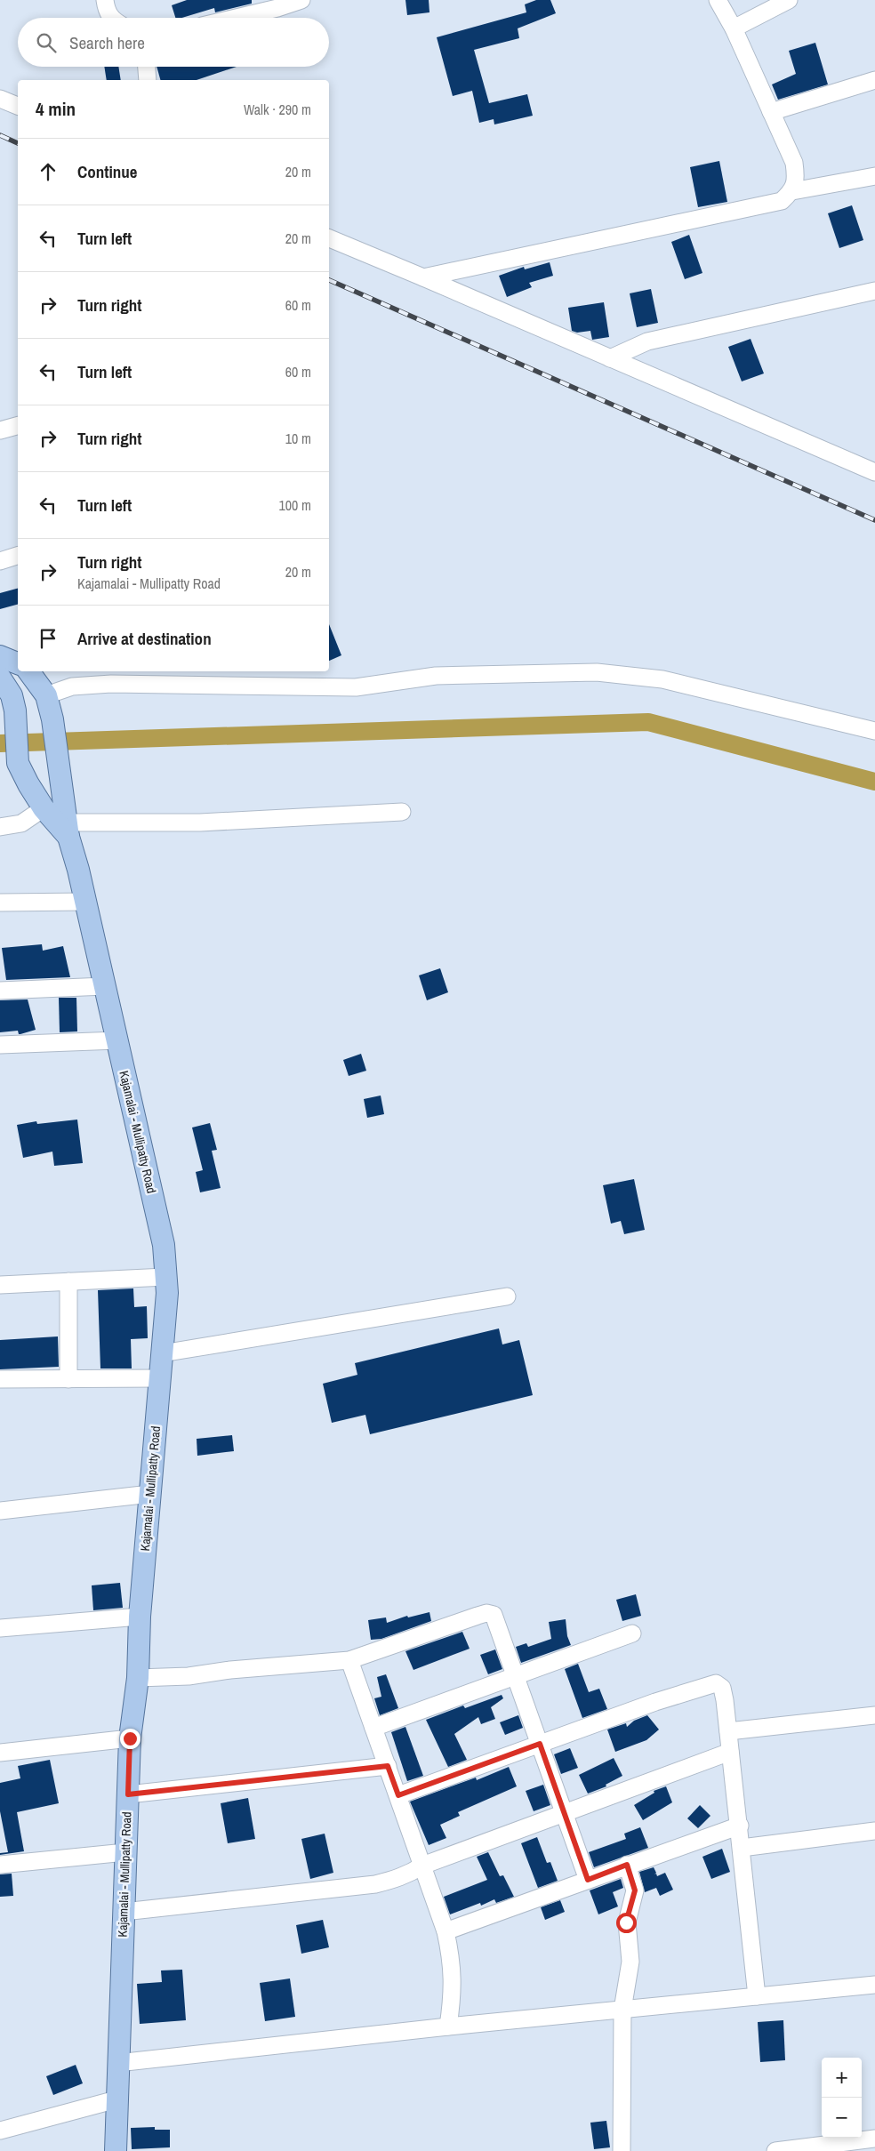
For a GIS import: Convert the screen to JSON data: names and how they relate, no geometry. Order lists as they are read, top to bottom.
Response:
{
  "streets": {
    "main road": ["Kajamalai - Mullipatty Road"]
  },
  "page": {
    "search": "Search here",
    "heading": ["4 min", "Walk · 290 m"],
    "list": [
      ["Continue", "20 m"],
      ["Turn left", "20 m"],
      ["Turn right", "60 m"],
      ["Turn left", "60 m"],
      ["Turn right", "10 m"],
      ["Turn left", "100 m"],
      ["Turn right", "Kajamalai - Mullipatty Road", "20 m"],
      "Arrive at destination"
    ],
    "map_buttons": ["+", "−"]
  }
}
